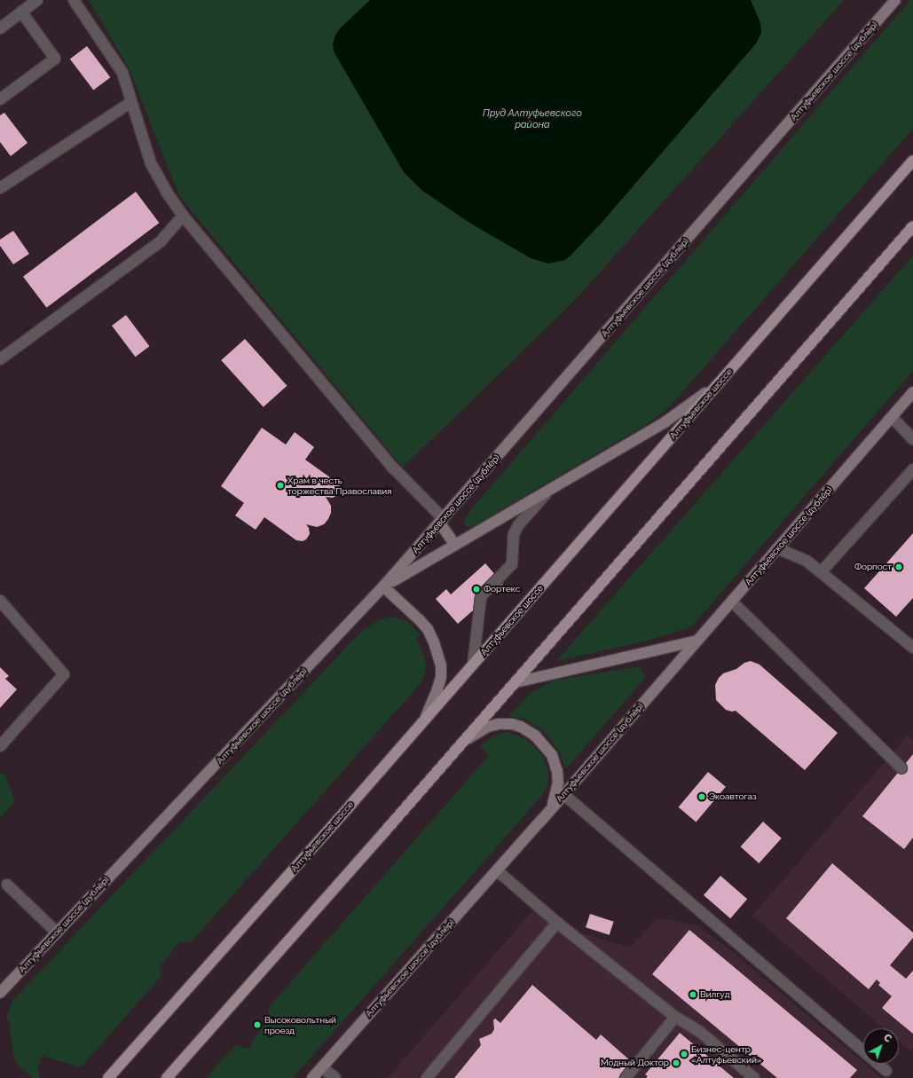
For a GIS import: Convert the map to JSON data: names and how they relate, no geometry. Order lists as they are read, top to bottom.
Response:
{
  "streets": {
    "main road": ["Алтуфьевское шоссе"],
    "street": ["Алтуфьевское шоссе (дублёр)"]
  },
  "water": ["Пруд Алтуфьевского района"],
  "places": [
    "Храм в честь торжества Православия",
    "Форпост",
    "Фортекс",
    "Экоавтогаз",
    "Вилгуд",
    "Высоковольтный проезд",
    "Бизнес-центр «Алтуфьевский»",
    "Модный Доктор"
  ],
  "north": "top right"
}
